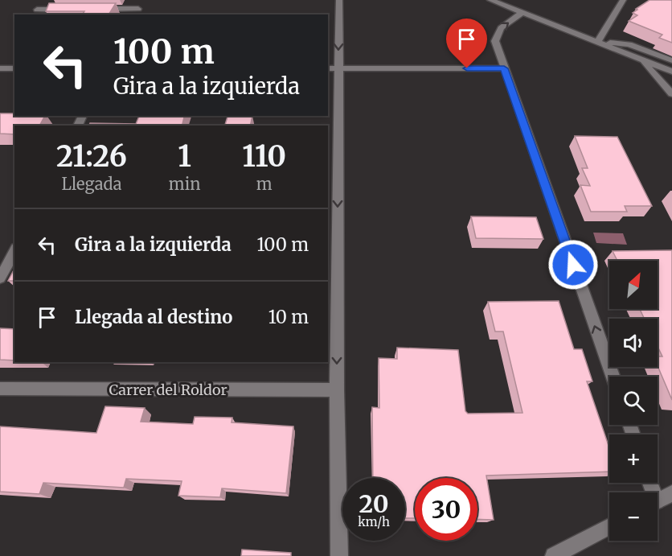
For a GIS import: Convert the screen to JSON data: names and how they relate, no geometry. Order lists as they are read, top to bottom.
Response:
{
  "streets": {
    "street": ["Carrer del Roldor"]
  },
  "north": "top right",
  "page": {
    "turn": ["100 m", "Gira a la izquierda"],
    "eta": [
      "21:26",
      "Llegada",
      "1",
      "min",
      "110",
      "m"
    ],
    "list": [
      {
        "name": "Gira a la izquierda",
        "value": "100 m"
      },
      {
        "name": "Llegada al destino",
        "value": "10 m"
      }
    ],
    "map_buttons": ["+", "−"],
    "speed": "20 km/h",
    "limit": "30"
  }
}
